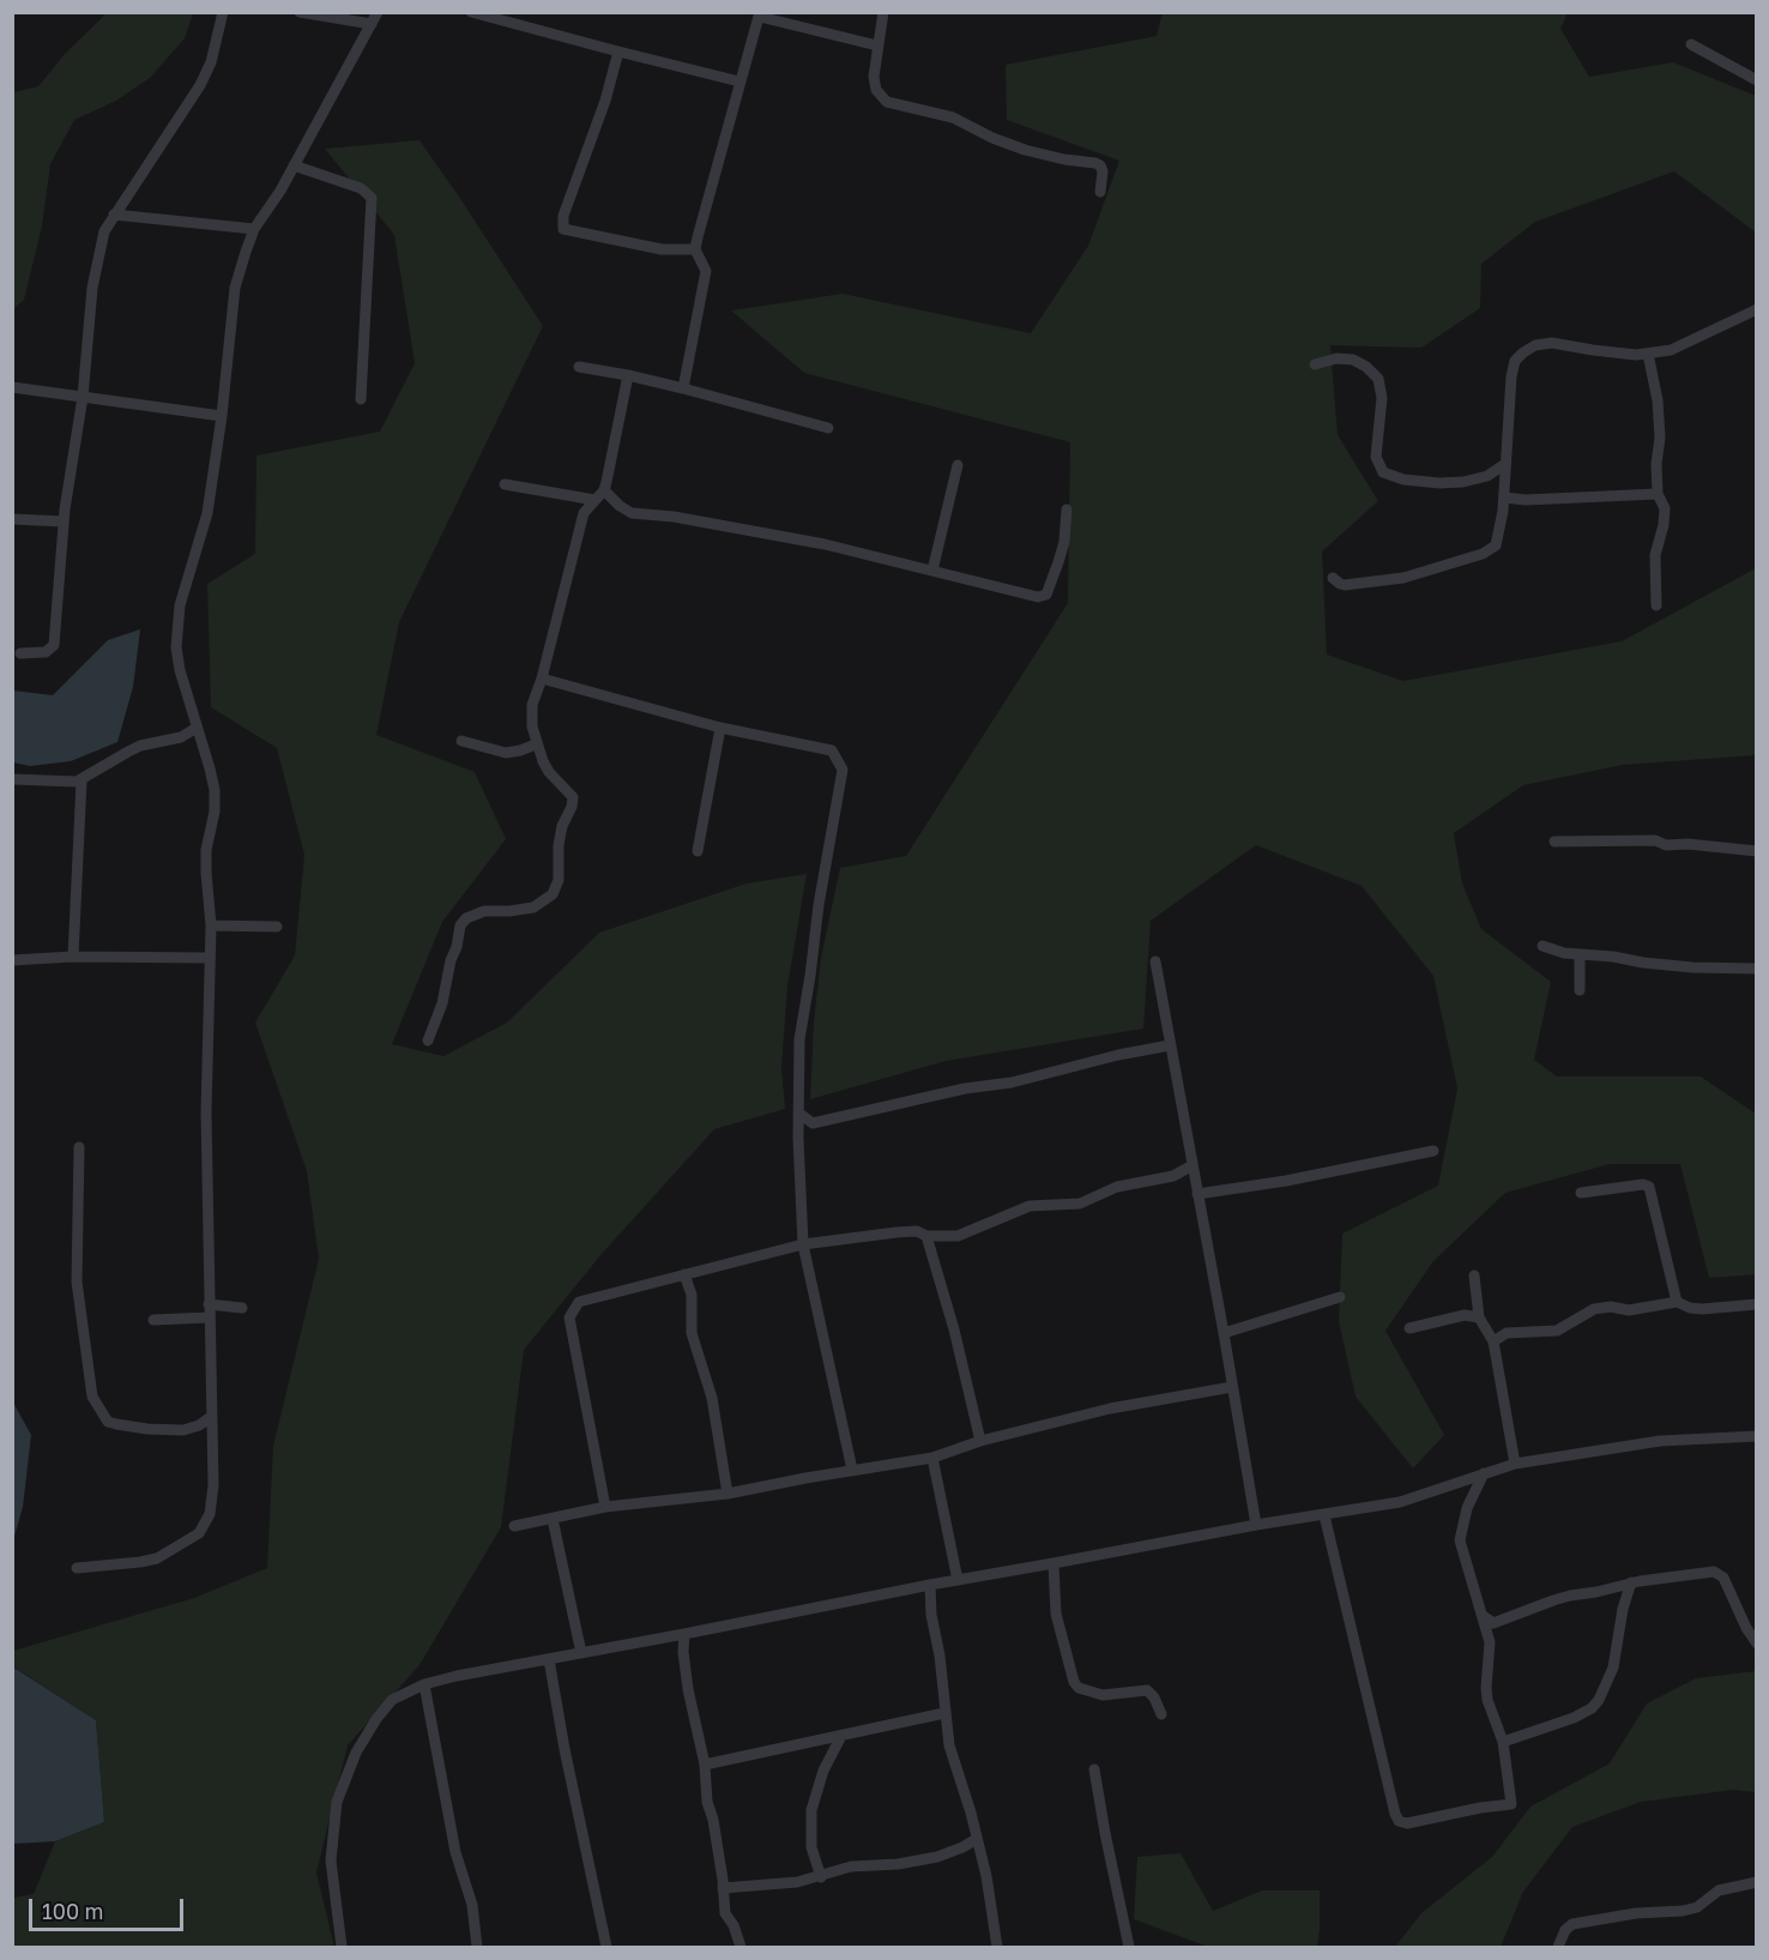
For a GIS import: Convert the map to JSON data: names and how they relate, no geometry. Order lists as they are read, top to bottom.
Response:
{
  "scale_bar": "100 m"
}
